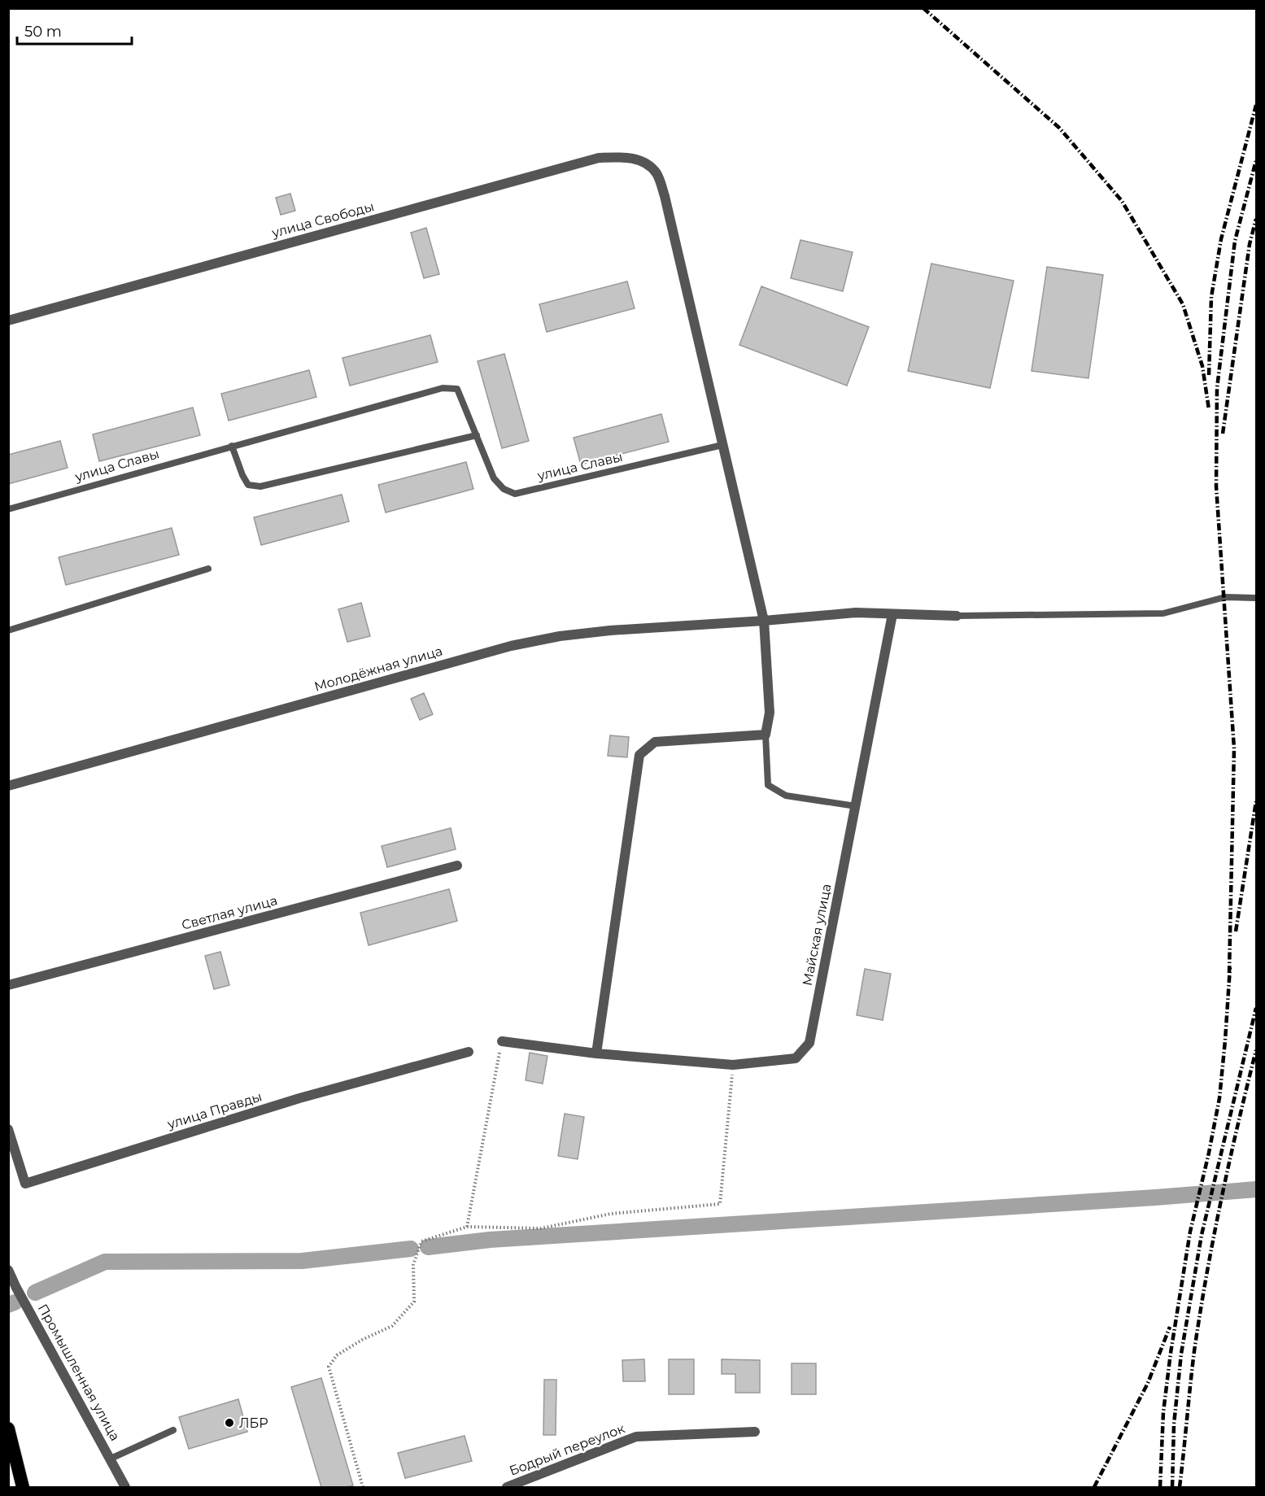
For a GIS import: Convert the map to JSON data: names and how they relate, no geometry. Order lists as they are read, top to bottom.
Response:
{
  "streets": {
    "street": [
      "улица Свободы",
      "Молодёжная улица",
      "Светлая улица",
      "Майская улица",
      "улица Правды",
      "Промышленная улица",
      "Бодрый переулок"
    ],
    "lane": ["улица Славы"]
  },
  "crossings": [
    ["улица Свободы", "улица Славы"],
    ["Молодёжная улица", "Майская улица"]
  ],
  "places": ["ЛБР"],
  "scale_bar": "50 m"
}
